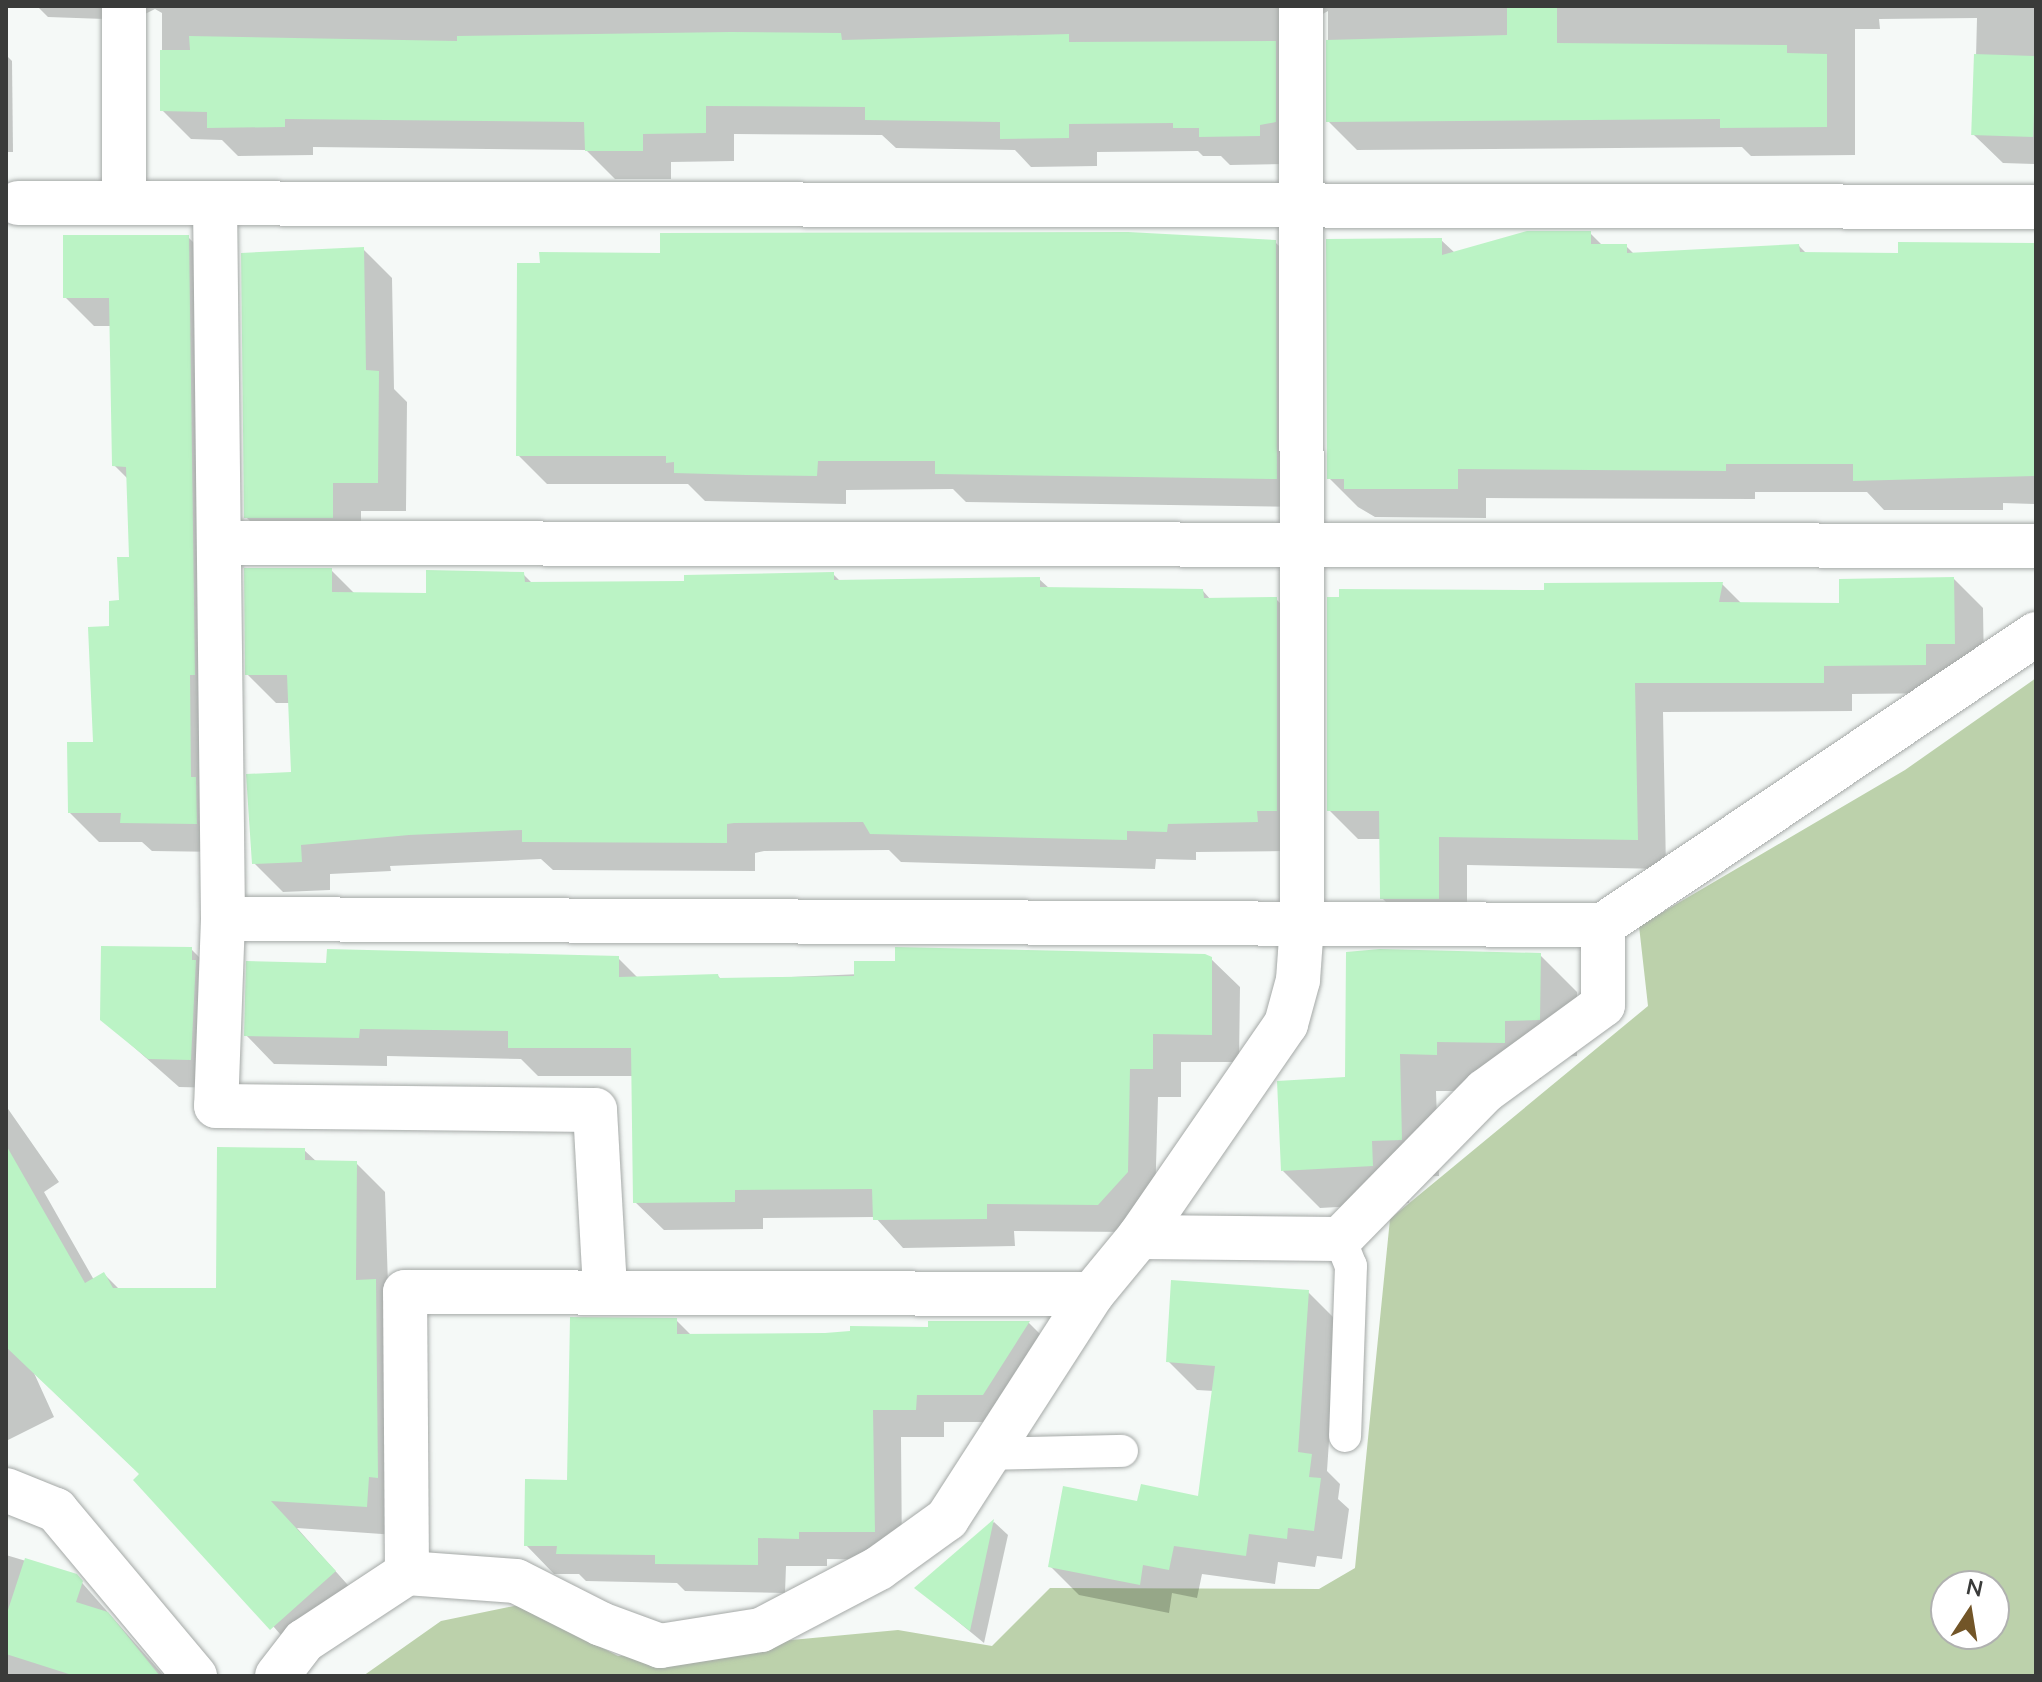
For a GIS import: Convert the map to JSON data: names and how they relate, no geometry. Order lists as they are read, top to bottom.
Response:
{
  "north": "top"
}
